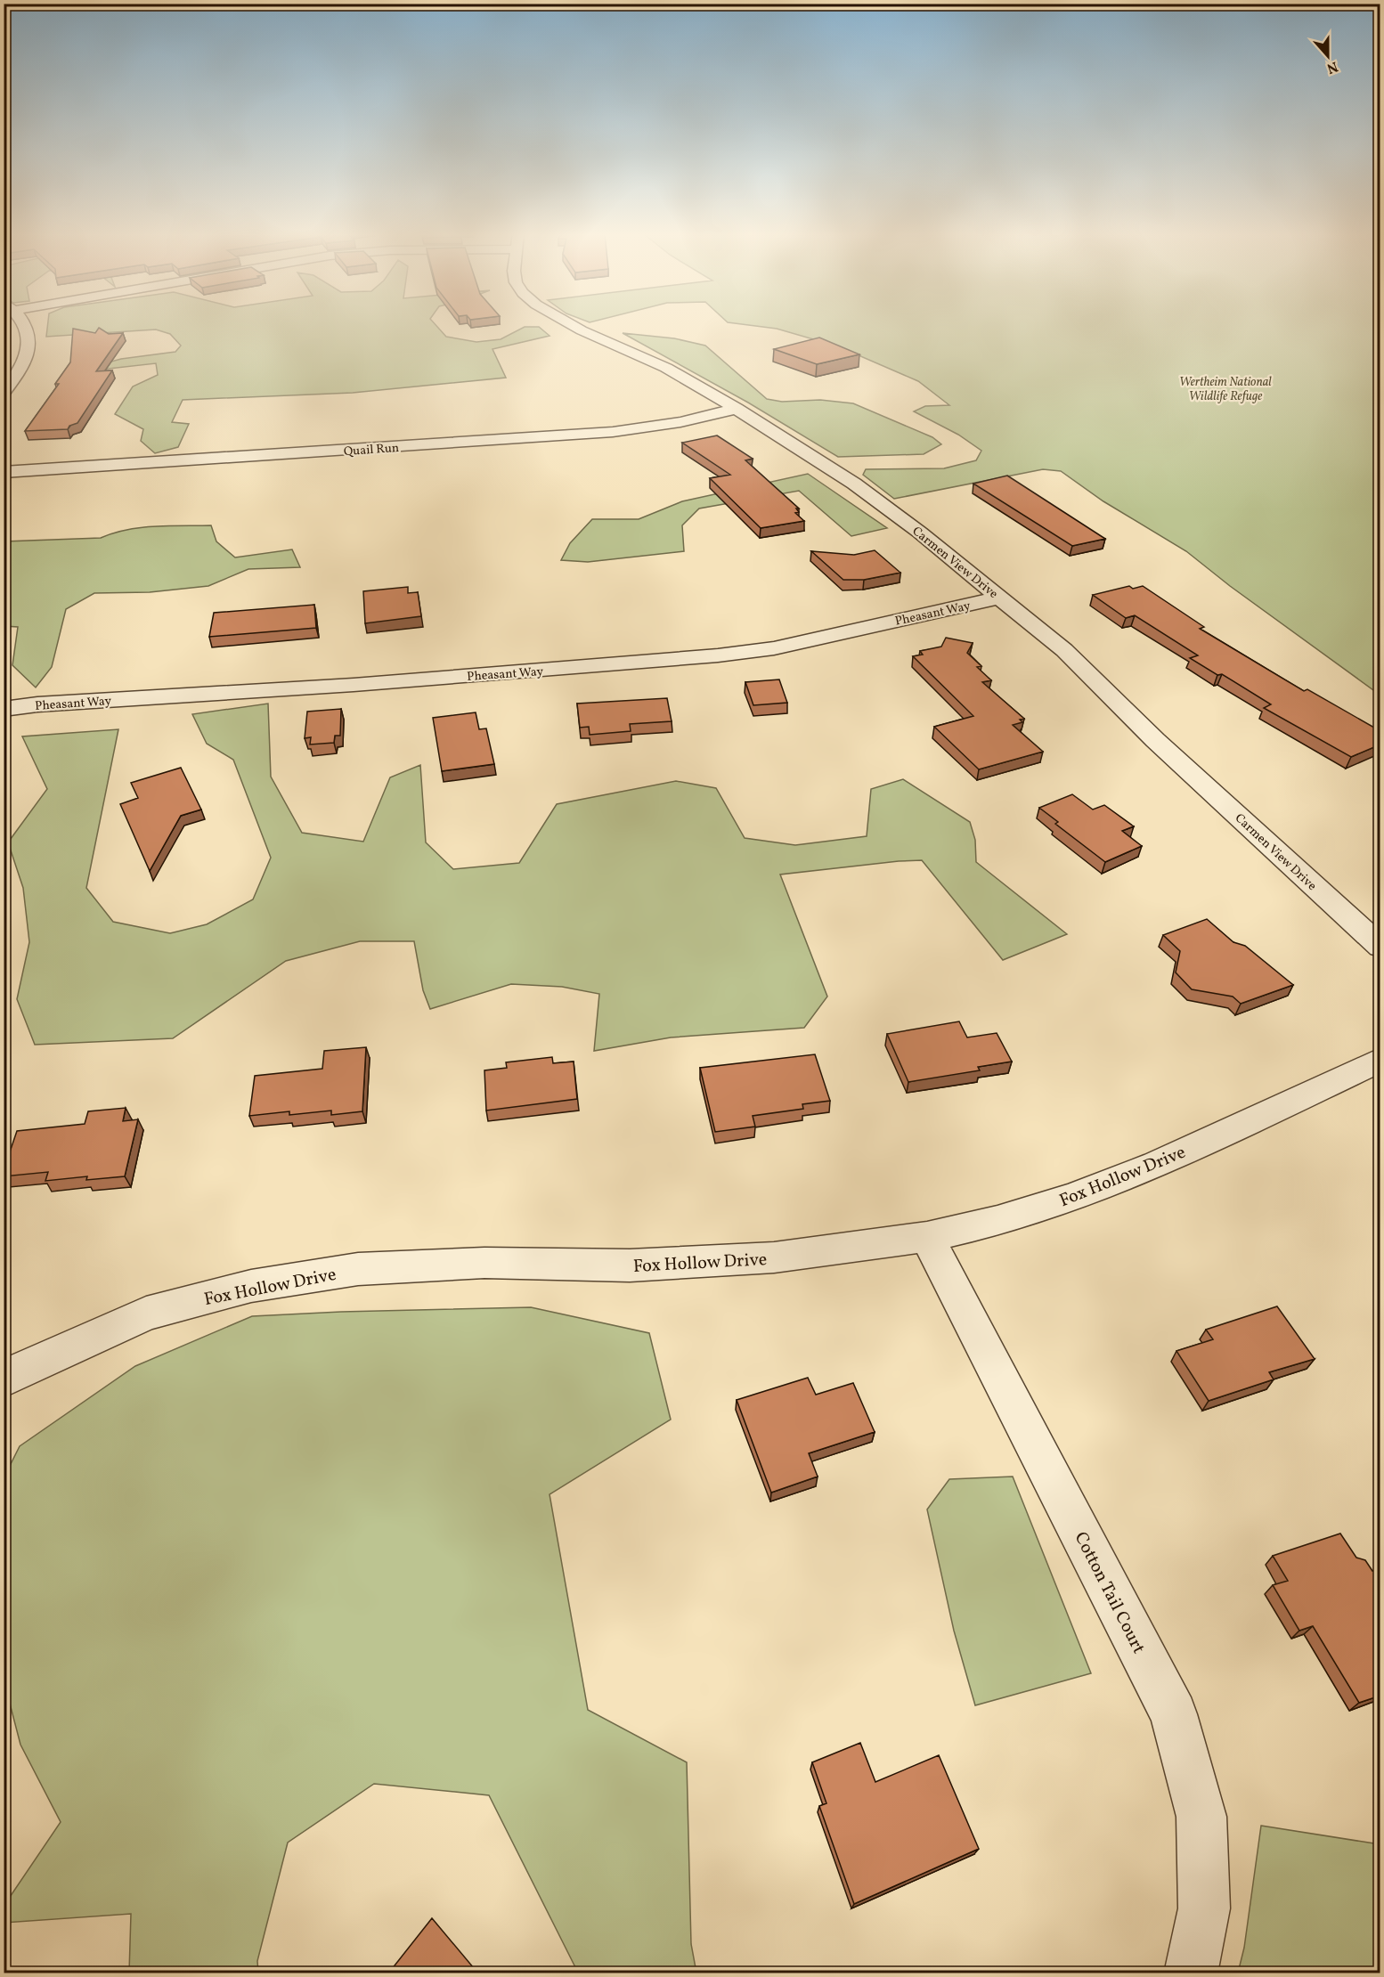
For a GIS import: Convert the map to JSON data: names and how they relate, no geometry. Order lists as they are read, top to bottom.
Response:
{
  "streets": {
    "street": [
      "Quail Run",
      "Carmen View Drive",
      "Pheasant Way",
      "Fox Hollow Drive",
      "Cotton Tail Court"
    ]
  },
  "crossings": [
    ["Quail Run", "Carmen View Drive"],
    ["Carmen View Drive", "Pheasant Way"],
    ["Fox Hollow Drive", "Cotton Tail Court"]
  ],
  "parks": ["Wertheim National Wildlife Refuge"],
  "north": "bottom"
}
